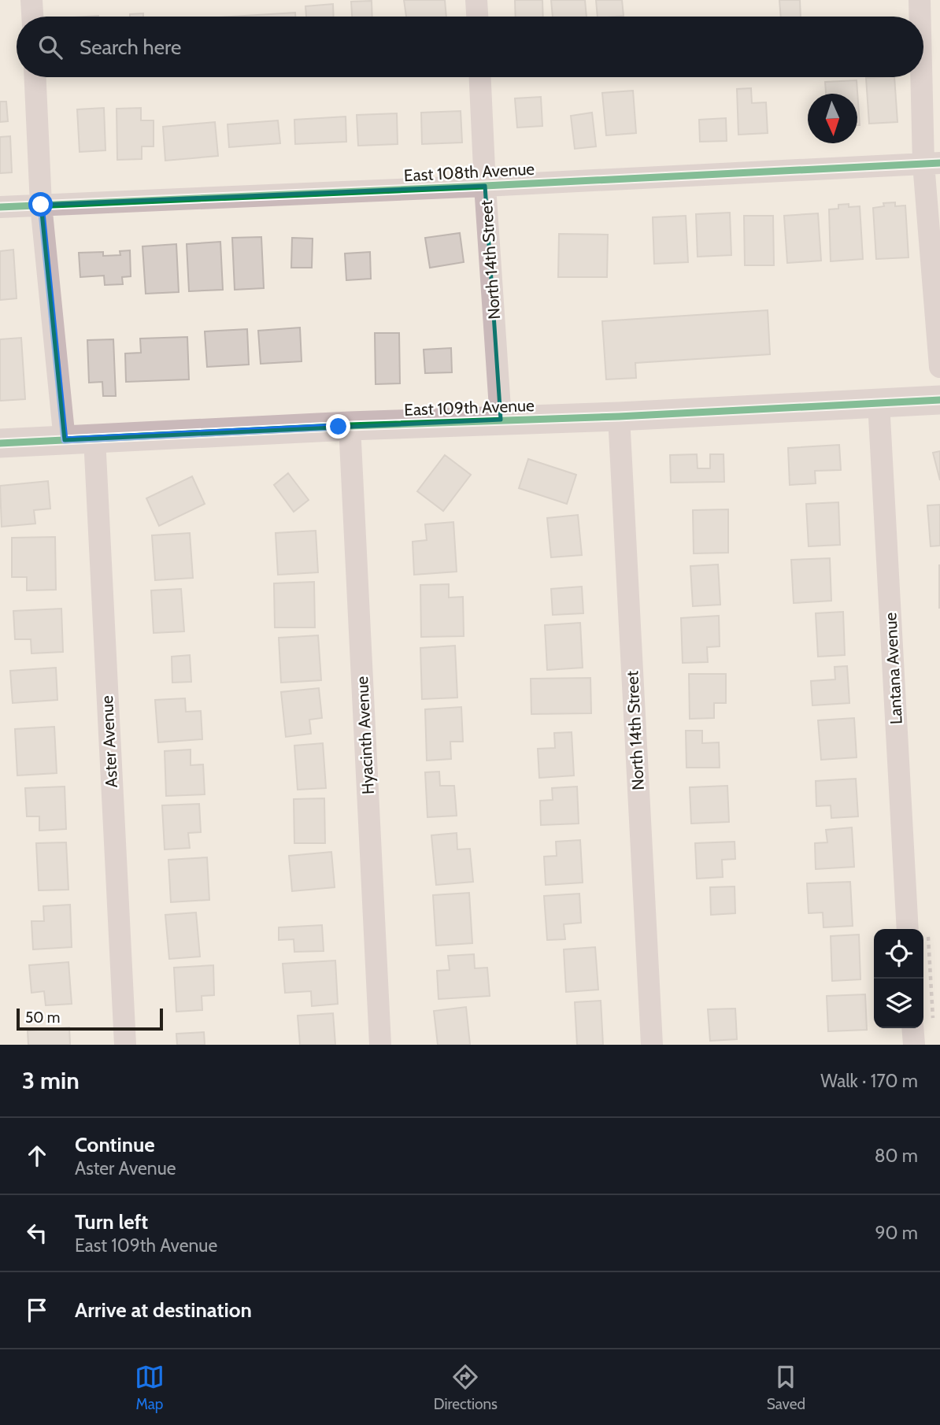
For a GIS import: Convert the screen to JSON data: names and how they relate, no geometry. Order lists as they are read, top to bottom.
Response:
{
  "streets": {
    "street": [
      "East 108th Avenue",
      "North 14th Street",
      "East 109th Avenue",
      "Lantana Avenue",
      "Hyacinth Avenue",
      "Aster Avenue"
    ]
  },
  "crossings": [
    ["East 108th Avenue", "North 14th Street"],
    ["North 14th Street", "East 109th Avenue"],
    ["East 109th Avenue", "Lantana Avenue"],
    ["East 109th Avenue", "Hyacinth Avenue"],
    ["East 109th Avenue", "Aster Avenue"]
  ],
  "scale_bar": "50 m",
  "north": "bottom",
  "page": {
    "search": "Search here",
    "scale": "50 m",
    "heading": ["3 min", "Walk · 170 m"],
    "list": [
      ["Continue", "Aster Avenue", "80 m"],
      ["Turn left", "East 109th Avenue", "90 m"],
      "Arrive at destination"
    ],
    "nav": ["Map", "Directions", "Saved"]
  }
}
